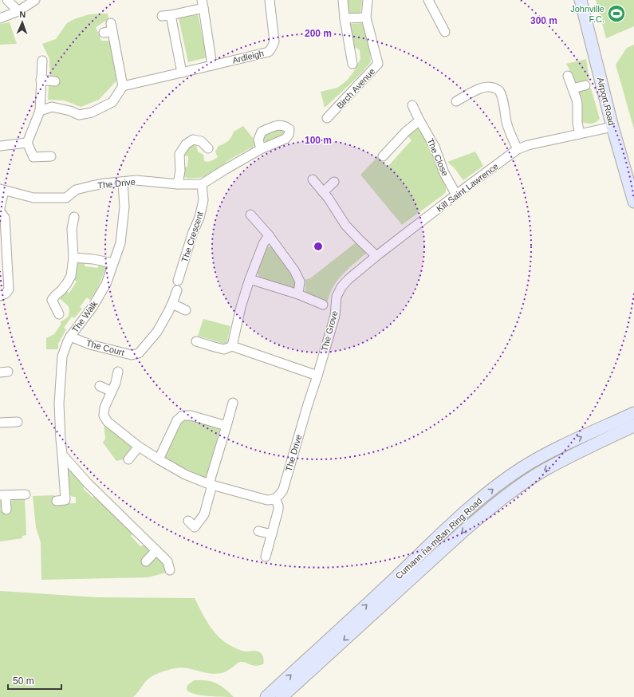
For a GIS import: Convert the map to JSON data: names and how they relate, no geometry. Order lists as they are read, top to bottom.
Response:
{
  "streets": {
    "main road": ["Airport Road", "Cumann na mBan Ring Road"],
    "street": [
      "Ardleigh",
      "Birch Avenue",
      "The Close",
      "The Drive",
      "Kill Saint Lawrence",
      "The Crescent",
      "The Walk",
      "The Grove",
      "The Court"
    ]
  },
  "crossings": [
    ["Airport Road", "Kill Saint Lawrence"],
    ["The Close", "Kill Saint Lawrence"],
    ["The Drive", "The Crescent"],
    ["The Drive", "The Walk"],
    ["The Drive", "The Grove"],
    ["Kill Saint Lawrence", "The Grove"],
    ["The Walk", "The Court"]
  ],
  "places": {
    "sports": ["Johnville F.C."]
  },
  "scale_bar": "50 m",
  "north": "top",
  "rings": ["300 m", "200 m", "100 m"]
}
